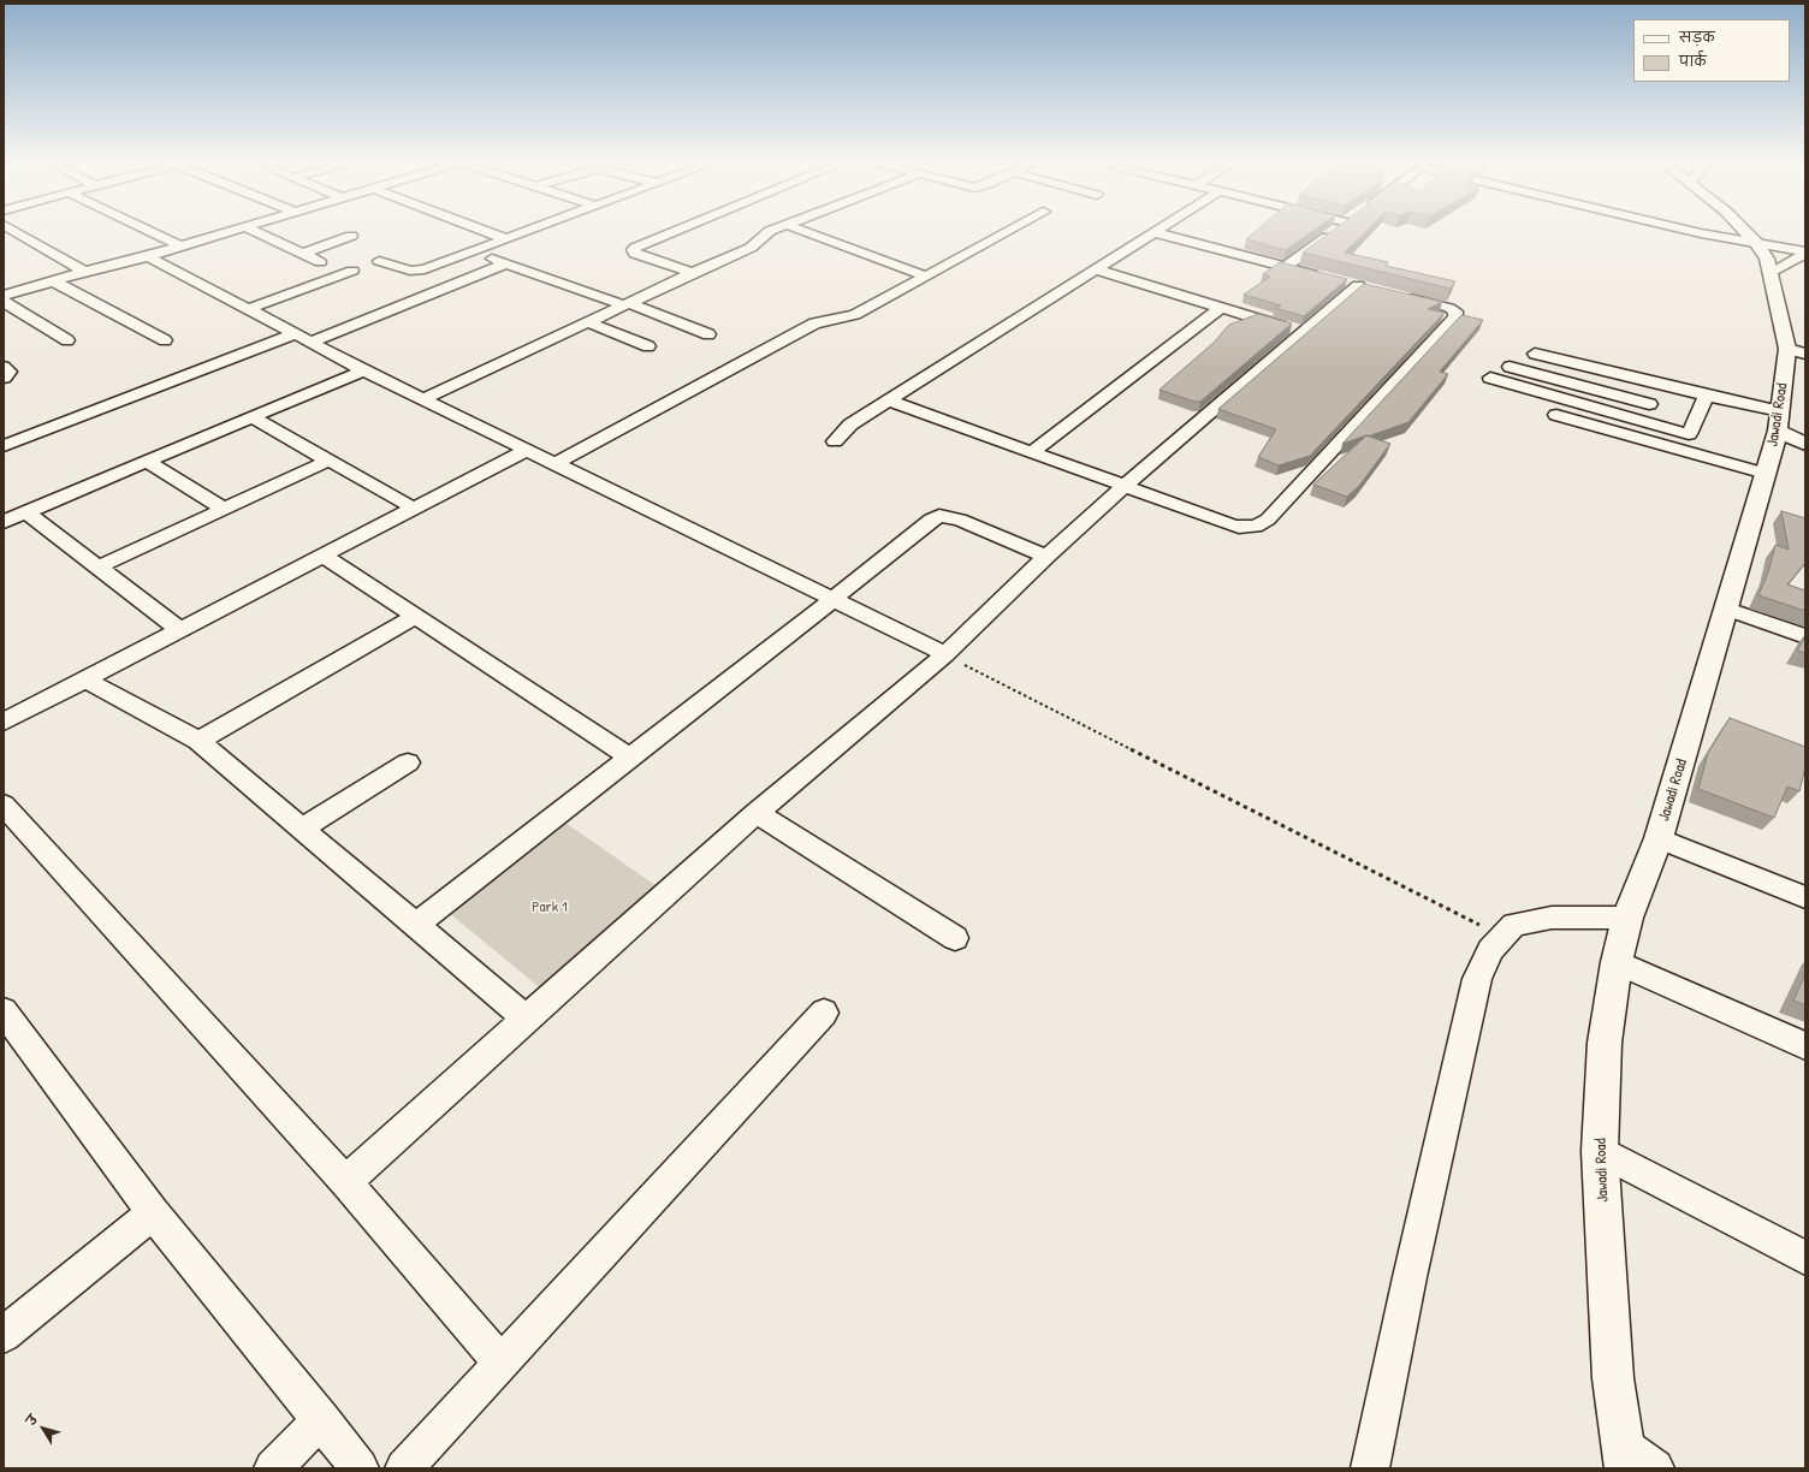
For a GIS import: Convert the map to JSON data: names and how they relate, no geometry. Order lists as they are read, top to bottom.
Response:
{
  "streets": {
    "street": ["Jawadi Road"]
  },
  "parks": ["Park 1"],
  "legend": ["सड़क", "पार्क"],
  "north": "top left"
}
